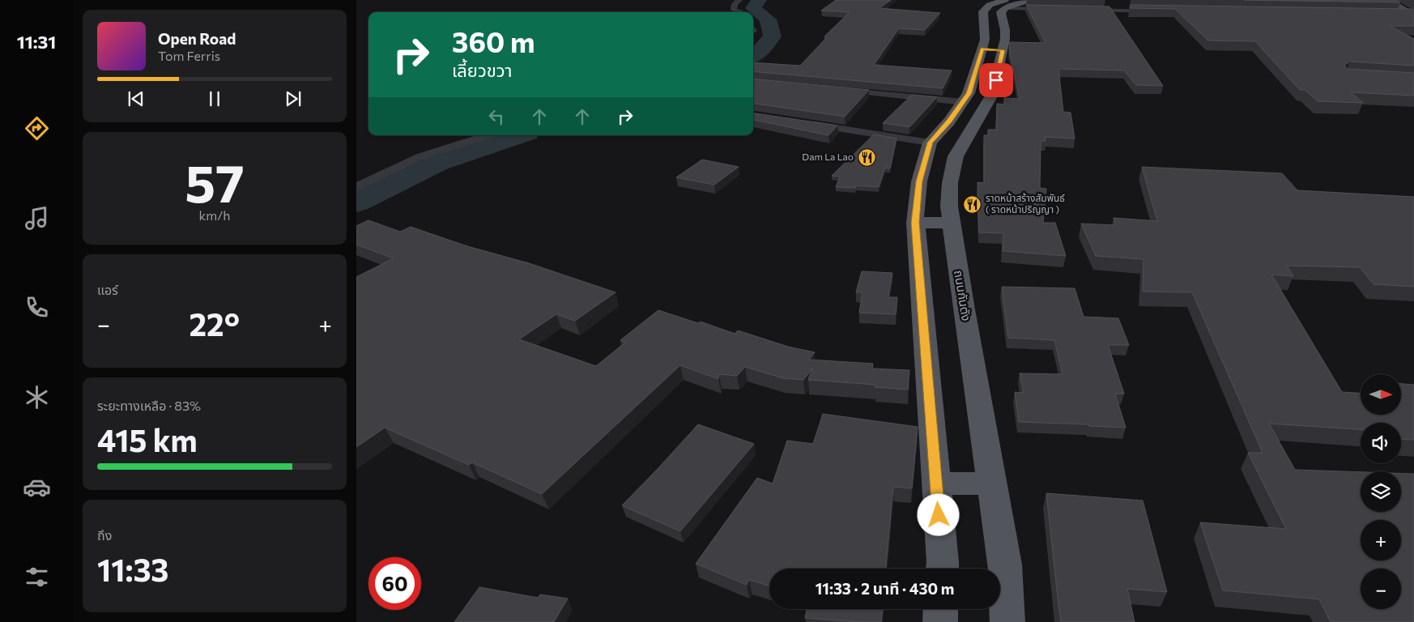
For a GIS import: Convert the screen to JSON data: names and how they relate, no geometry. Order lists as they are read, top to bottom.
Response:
{
  "streets": {
    "main road": ["ถนนกันตัง"]
  },
  "places": {
    "restaurant": ["Dam La Lao", "ราดหน้าสร้างสัมพันธ์ ( ราดหน้าปริญญา )"]
  },
  "north": "right",
  "page": {
    "tabs": "11:31",
    "turn": ["360 m", "เลี้ยวขวา"],
    "song": ["Open Road", "Tom Ferris"],
    "tile": [
      ["57", "km/h"],
      "แอร์",
      ["ระยะทางเหลือ · 83%", "415 km"],
      ["ถึง", "11:33"]
    ],
    "heat": ["−", "22°", "+"],
    "map_buttons": ["+", "−"],
    "limit": "60",
    "trip": "11:33 · 2 นาที · 430 m"
  }
}
